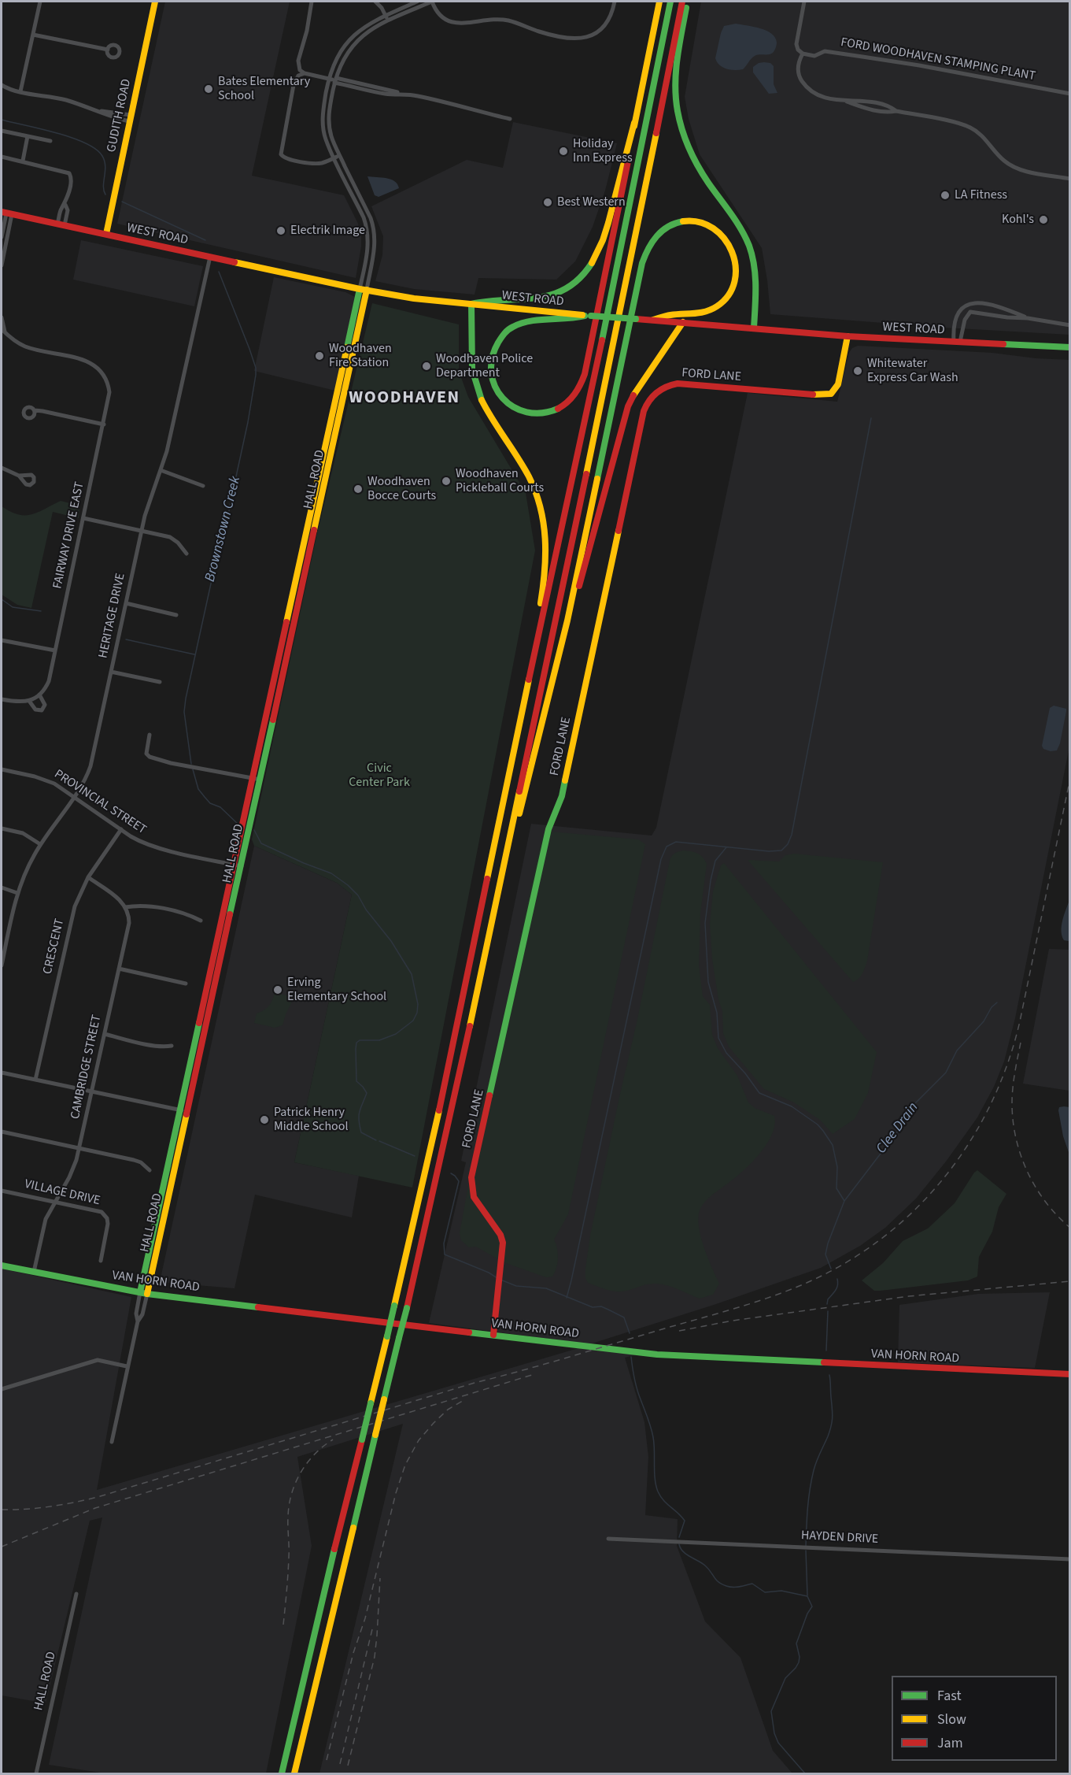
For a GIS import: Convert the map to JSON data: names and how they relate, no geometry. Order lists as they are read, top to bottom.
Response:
{
  "streets": {
    "main road": [
      "GUDITH ROAD",
      "WEST ROAD",
      "FORD LANE",
      "HALL ROAD",
      "VAN HORN ROAD"
    ],
    "street": [
      "FORD WOODHAVEN STAMPING PLANT",
      "FAIRWAY DRIVE EAST",
      "HERITAGE DRIVE",
      "PROVINCIAL STREET",
      "CRESCENT",
      "CAMBRIDGE STREET",
      "VILLAGE DRIVE",
      "HAYDEN DRIVE"
    ]
  },
  "crossings": [
    ["GUDITH ROAD", "WEST ROAD"],
    ["WEST ROAD", "FORD LANE"],
    ["WEST ROAD", "HALL ROAD"],
    ["WEST ROAD", "HERITAGE DRIVE"],
    ["FORD LANE", "VAN HORN ROAD"],
    ["HALL ROAD", "PROVINCIAL STREET"],
    ["HALL ROAD", "VAN HORN ROAD"],
    ["HERITAGE DRIVE", "PROVINCIAL STREET"],
    ["PROVINCIAL STREET", "CRESCENT"],
    ["CAMBRIDGE STREET", "VILLAGE DRIVE"],
    ["CAMBRIDGE STREET", "VAN HORN ROAD"]
  ],
  "districts": ["WOODHAVEN"],
  "water": ["Brownstown Creek", "Clee Drain"],
  "parks": ["Civic Center Park"],
  "places": [
    "Bates Elementary School",
    "Holiday Inn Express",
    "LA Fitness",
    "Best Western",
    "Kohl's",
    "Electrik Image",
    "Woodhaven Fire Station",
    "Woodhaven Police Department",
    "Whitewater Express Car Wash",
    "Woodhaven Pickleball Courts",
    "Woodhaven Bocce Courts",
    "Erving Elementary School",
    "Patrick Henry Middle School"
  ],
  "legend": ["Fast", "Slow", "Jam"]
}
